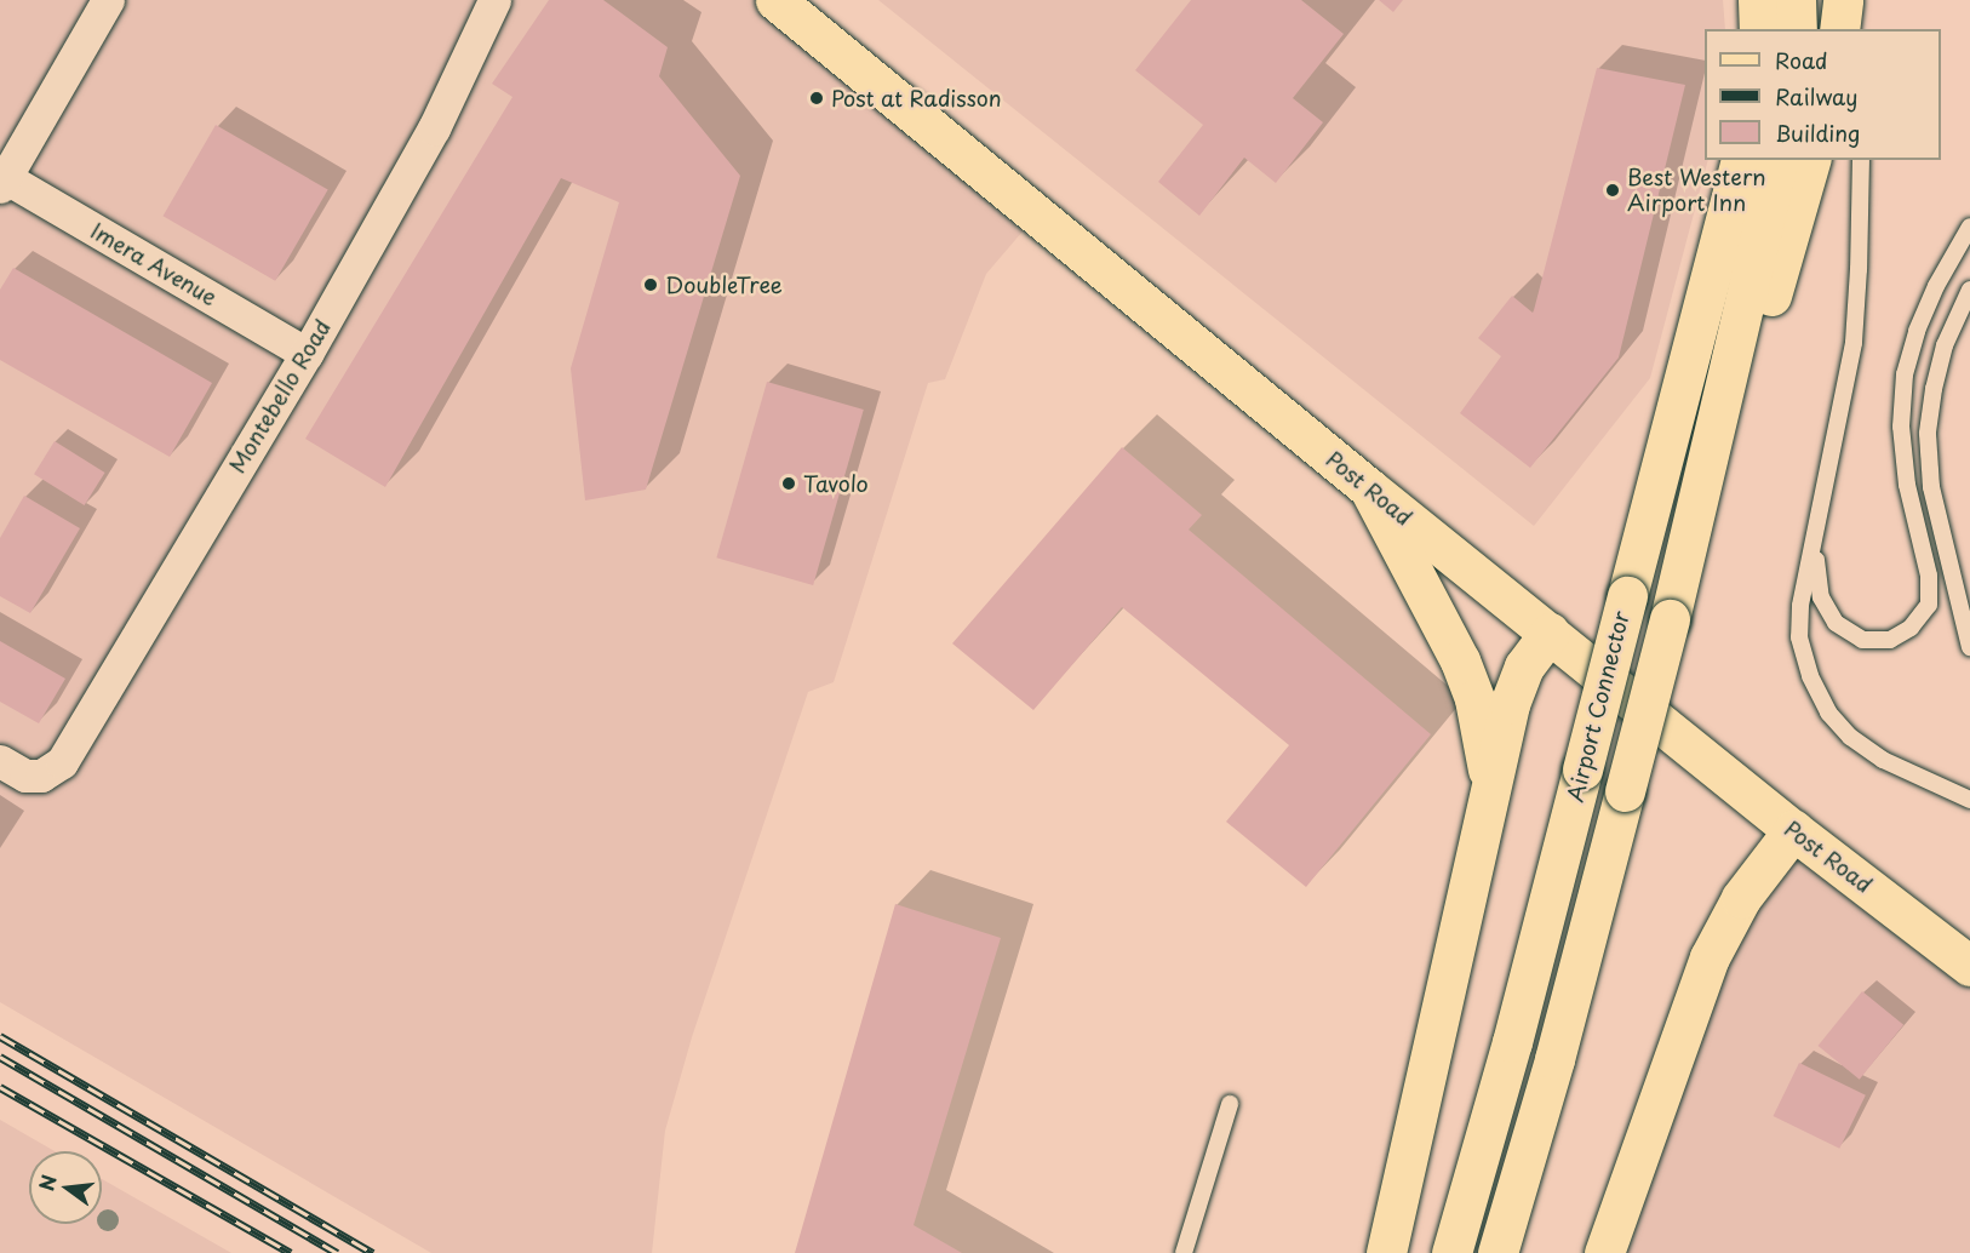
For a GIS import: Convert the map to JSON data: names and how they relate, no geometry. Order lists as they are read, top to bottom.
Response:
{
  "streets": {
    "main road": ["Post Road", "Airport Connector"],
    "street": ["Imera Avenue", "Montebello Road"]
  },
  "crossings": [
    ["Imera Avenue", "Montebello Road"]
  ],
  "places": [
    "Post at Radisson",
    "Best Western Airport Inn",
    "DoubleTree",
    "Tavolo"
  ],
  "legend": ["Road", "Railway", "Building"],
  "north": "left"
}
